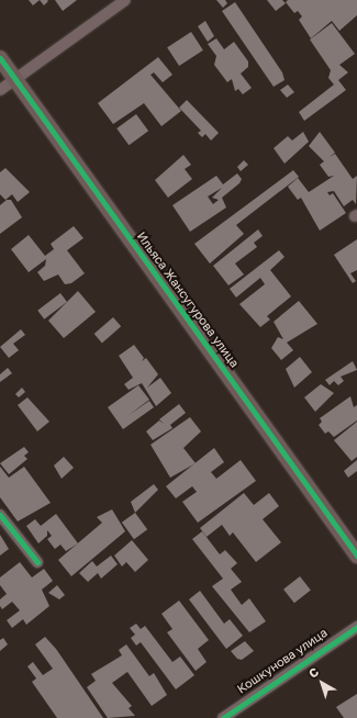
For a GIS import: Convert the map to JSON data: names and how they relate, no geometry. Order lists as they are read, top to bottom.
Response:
{
  "streets": {
    "street": ["Ильяса Жансугурова улица", "Кошкунова улица"]
  },
  "north": "top left"
}
